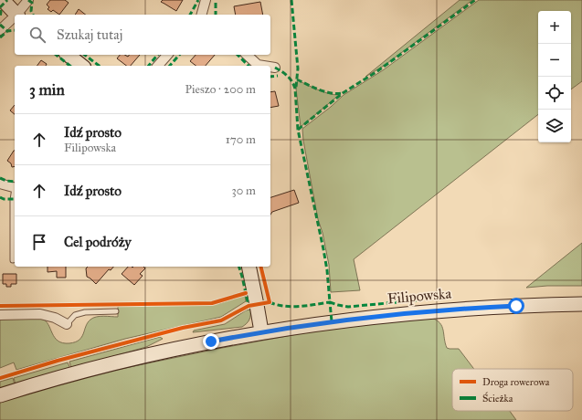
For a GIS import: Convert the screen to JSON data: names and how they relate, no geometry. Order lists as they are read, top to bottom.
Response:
{
  "streets": {
    "main road": ["Filipowska"]
  },
  "legend": ["Droga rowerowa", "Ścieżka"],
  "page": {
    "map_buttons": ["+", "−"],
    "search": "Szukaj tutaj",
    "heading": ["3 min", "Pieszo · 200 m"],
    "list": [
      ["Idź prosto", "Filipowska", "170 m"],
      ["Idź prosto", "30 m"],
      "Cel podróży"
    ]
  }
}
